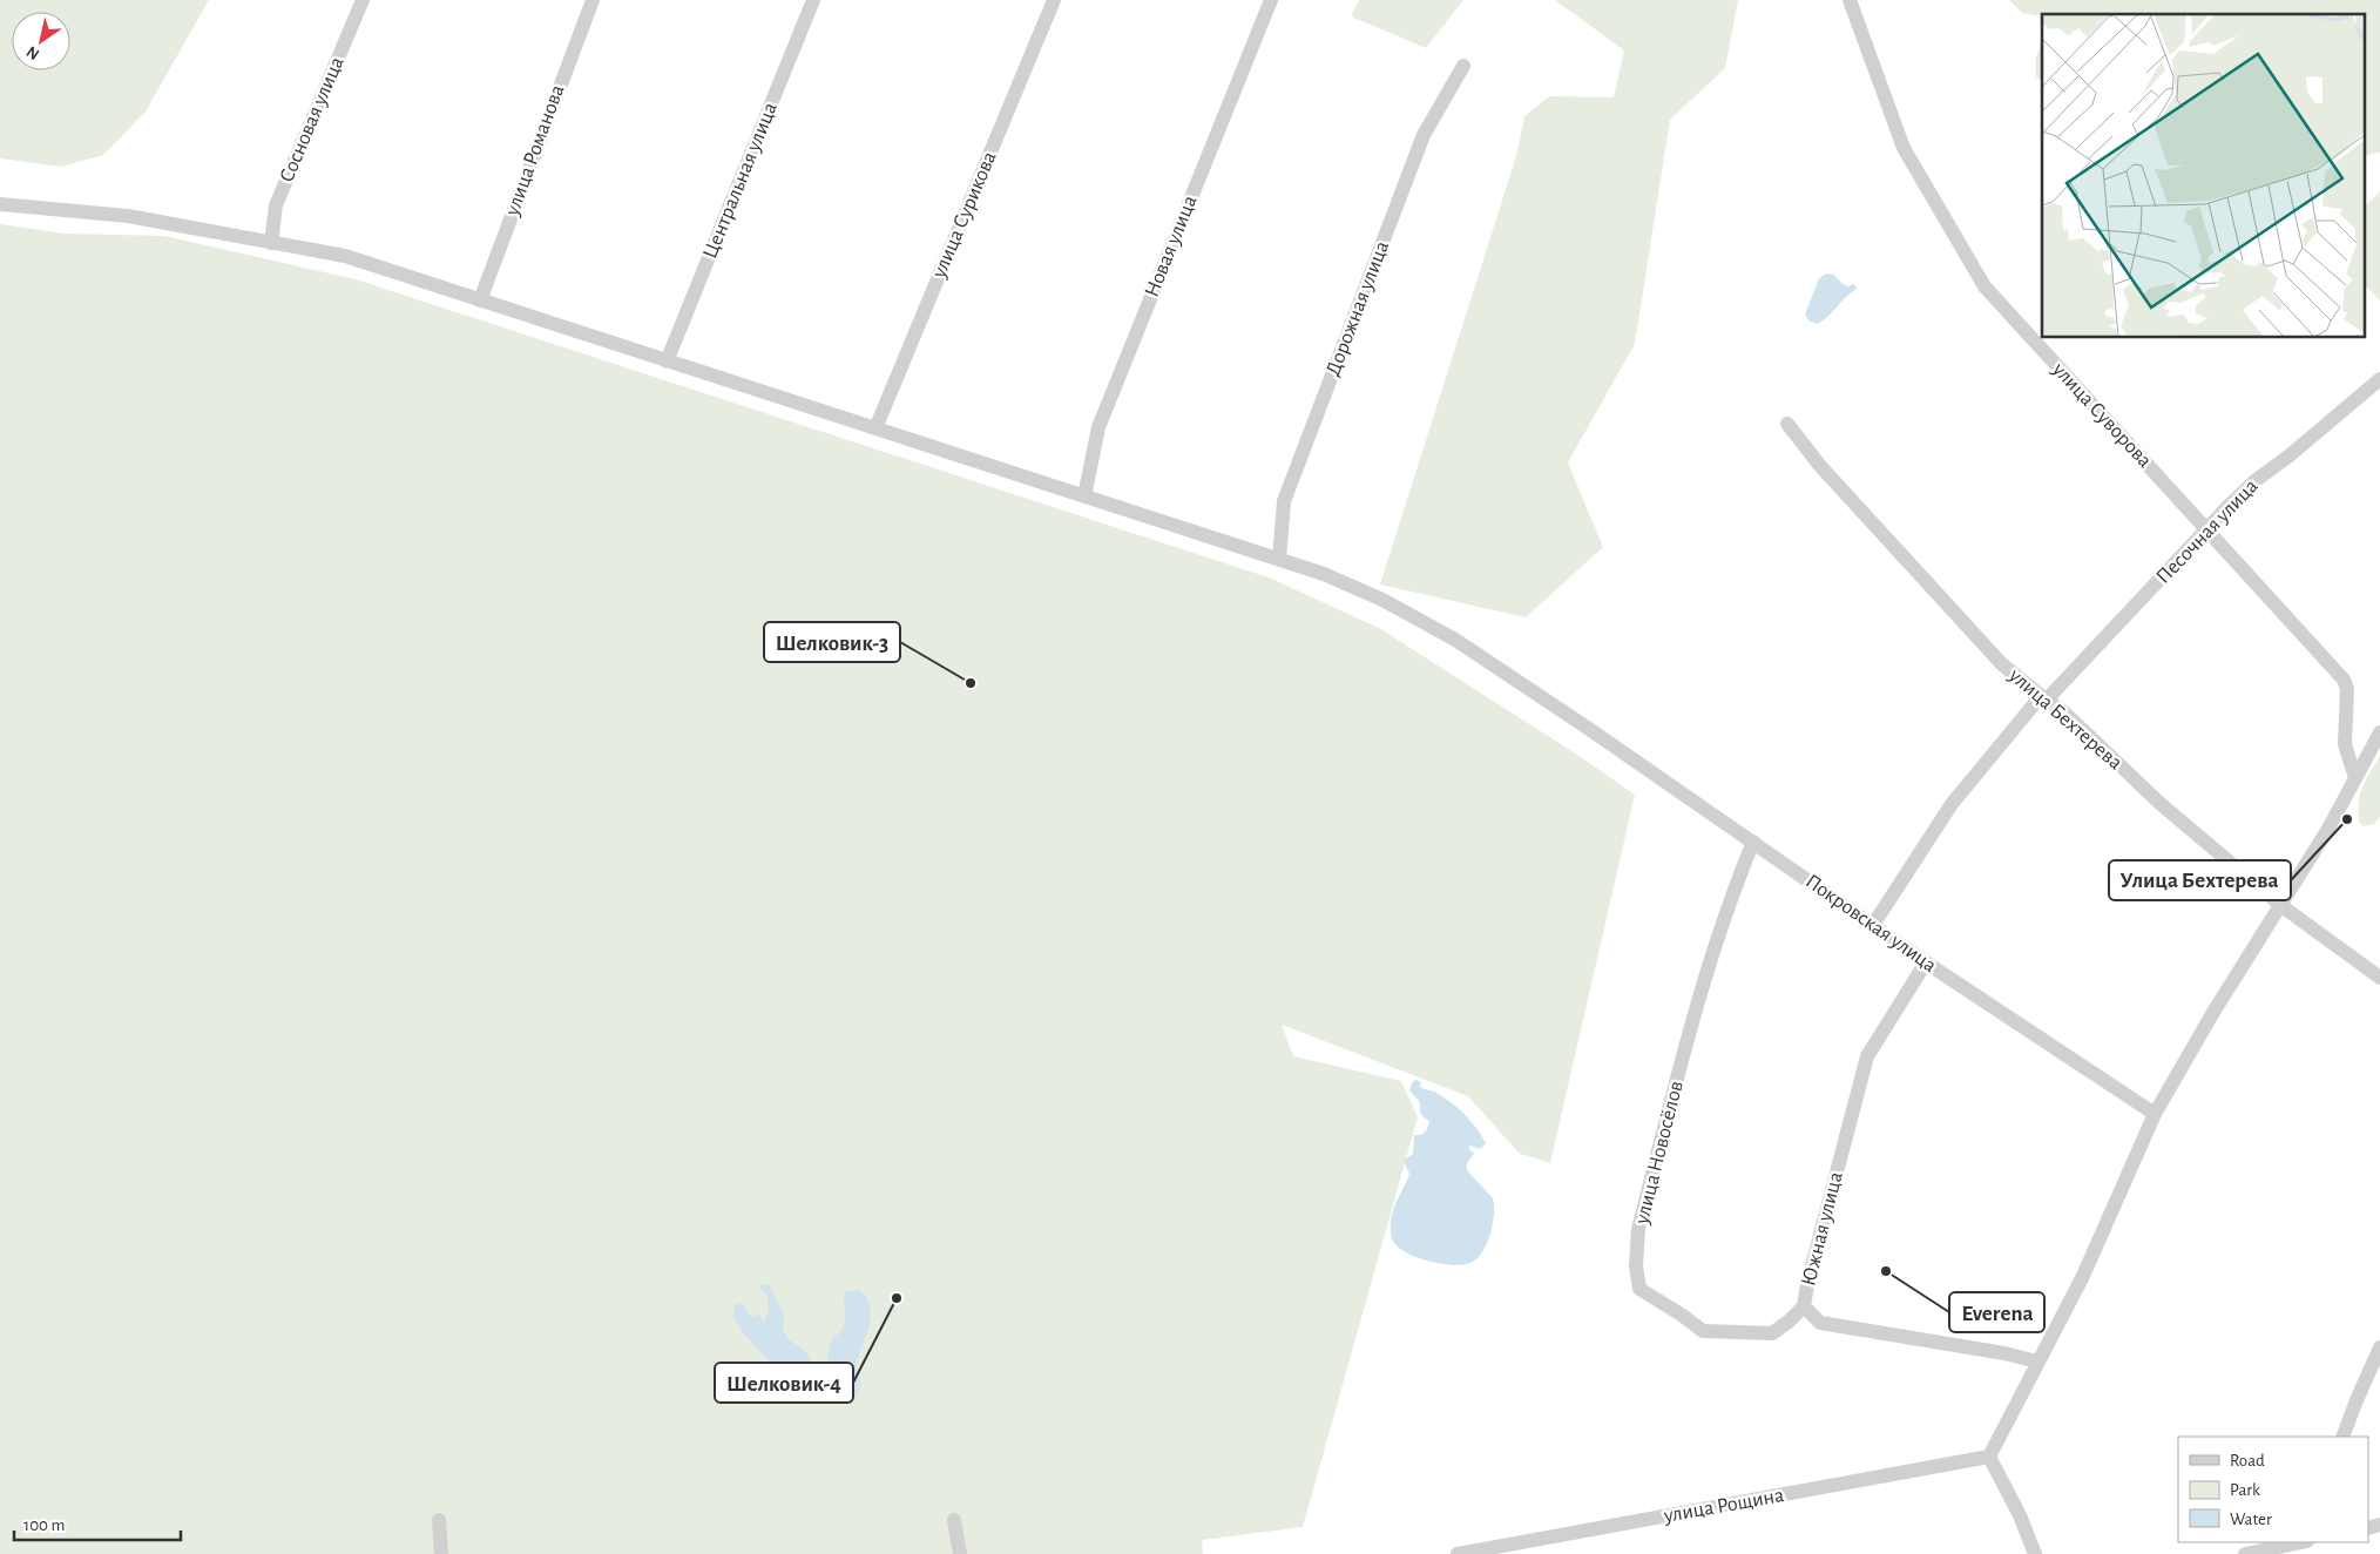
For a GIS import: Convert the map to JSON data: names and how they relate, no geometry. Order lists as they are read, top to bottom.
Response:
{
  "streets": {
    "street": [
      "Сосновая улица",
      "улица Романова",
      "Центральная улица",
      "улица Сурикова",
      "Новая улица",
      "Дорожная улица",
      "улица Суворова",
      "Песочная улица",
      "улица Бехтерева",
      "Покровская улица",
      "улица Новосёлов",
      "Южная улица",
      "улица Рощина"
    ]
  },
  "crossings": [
    ["Сосновая улица", "Покровская улица"],
    ["улица Романова", "Покровская улица"],
    ["Центральная улица", "Покровская улица"],
    ["улица Сурикова", "Покровская улица"],
    ["Новая улица", "Покровская улица"],
    ["Дорожная улица", "Покровская улица"],
    ["улица Суворова", "Песочная улица"],
    ["Песочная улица", "улица Бехтерева"],
    ["Песочная улица", "Покровская улица"],
    ["Покровская улица", "улица Новосёлов"],
    ["Покровская улица", "Южная улица"],
    ["улица Новосёлов", "Южная улица"]
  ],
  "places": [
    "Шелковик-3",
    "Улица Бехтерева",
    "Everena",
    "Шелковик-4"
  ],
  "legend": ["Road", "Park", "Water"],
  "scale_bar": "100 m",
  "north": "bottom left"
}
